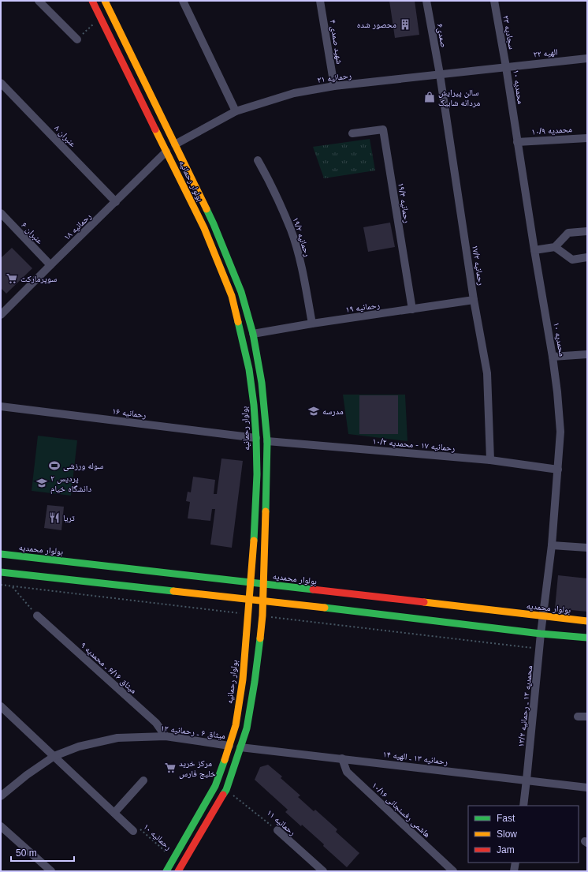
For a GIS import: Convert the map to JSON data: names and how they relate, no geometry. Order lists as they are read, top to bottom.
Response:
{
  "streets": {
    "main road": ["بولوار رحمانیه", "بولوار محمدیه"],
    "street": [
      "سجادیه ۲۳",
      "صمدی۶",
      "شهید صمدی ۴",
      "الهیه ۲۲",
      "رحمانیه ۲۱",
      "محمدیه ۱۰",
      "محمدیه ۱۰/۹",
      "عنبران ۸",
      "رحمانیه ۱۹/۴",
      "رحمانیه ۱۸",
      "عنبران ۶",
      "رحمانیه ۱۹/۲",
      "رحمانیه ۱۷/۲",
      "رحمانیه ۱۹",
      "رحمانیه ۱۶",
      "رحمانیه ۱۷ - محمدیه ۱۰/۲",
      "میثاق ۶/۱۶ ـ محمدیه ۹",
      "محمدیه ۱۳ ـ رحمانیه ۱۳/۲",
      "میثاق ۶ ـ رحمانیه ۱۲",
      "رحمانیه ۱۳ ـ الهیه ۱۴",
      "هاشمی رفسنجانی ۱۰/۱۶",
      "رحمانیه ۱۱"
    ],
    "path": ["رحمانیه ۱۰"]
  },
  "crossings": [
    ["سجادیه ۲۳", "الهیه ۲۲"],
    ["سجادیه ۲۳", "رحمانیه ۲۱"],
    ["سجادیه ۲۳", "محمدیه ۱۰"],
    ["صمدی۶", "رحمانیه ۲۱"],
    ["صمدی۶", "رحمانیه ۱۷/۲"],
    ["شهید صمدی ۴", "رحمانیه ۲۱"],
    ["الهیه ۲۲", "رحمانیه ۲۱"],
    ["الهیه ۲۲", "محمدیه ۱۰"],
    ["رحمانیه ۲۱", "محمدیه ۱۰"],
    ["رحمانیه ۲۱", "بولوار رحمانیه"],
    ["رحمانیه ۲۱", "رحمانیه ۱۷/۲"],
    ["محمدیه ۱۰", "محمدیه ۱۰/۹"],
    ["محمدیه ۱۰", "رحمانیه ۱۷ - محمدیه ۱۰/۲"],
    ["محمدیه ۱۰", "بولوار محمدیه"],
    ["محمدیه ۱۰", "محمدیه ۱۳ ـ رحمانیه ۱۳/۲"],
    ["عنبران ۸", "رحمانیه ۱۸"],
    ["بولوار رحمانیه", "رحمانیه ۱۸"],
    ["بولوار رحمانیه", "رحمانیه ۱۹"],
    ["بولوار رحمانیه", "رحمانیه ۱۶"],
    ["بولوار رحمانیه", "رحمانیه ۱۷ - محمدیه ۱۰/۲"],
    ["بولوار رحمانیه", "بولوار محمدیه"],
    ["بولوار رحمانیه", "میثاق ۶ ـ رحمانیه ۱۲"],
    ["بولوار رحمانیه", "رحمانیه ۱۳ ـ الهیه ۱۴"],
    ["بولوار رحمانیه", "رحمانیه ۱۱"],
    ["بولوار رحمانیه", "رحمانیه ۱۰"],
    ["رحمانیه ۱۹/۴", "رحمانیه ۱۹"],
    ["رحمانیه ۱۸", "عنبران ۶"],
    ["رحمانیه ۱۹/۲", "رحمانیه ۱۹"],
    ["رحمانیه ۱۷/۲", "رحمانیه ۱۹"],
    ["رحمانیه ۱۷/۲", "رحمانیه ۱۷ - محمدیه ۱۰/۲"],
    ["بولوار محمدیه", "محمدیه ۱۳ ـ رحمانیه ۱۳/۲"],
    ["میثاق ۶/۱۶ ـ محمدیه ۹", "میثاق ۶ ـ رحمانیه ۱۲"],
    ["محمدیه ۱۳ ـ رحمانیه ۱۳/۲", "رحمانیه ۱۳ ـ الهیه ۱۴"],
    ["رحمانیه ۱۳ ـ الهیه ۱۴", "هاشمی رفسنجانی ۱۰/۱۶"]
  ],
  "places": {
    "building": ["محصور شده"],
    "shop": ["سالن پیرایش مردانه شابیک"],
    "supermarket": ["سوپرمارکت", "مرکز خرید خلیج فارس"],
    "school or university": ["مدرسه", "پردیس ۲ دانشگاه خیام"],
    "sports": ["سوله ورزشی"],
    "restaurant": ["تریا"]
  },
  "legend": ["Fast", "Slow", "Jam"],
  "scale_bar": "50 m"
}
